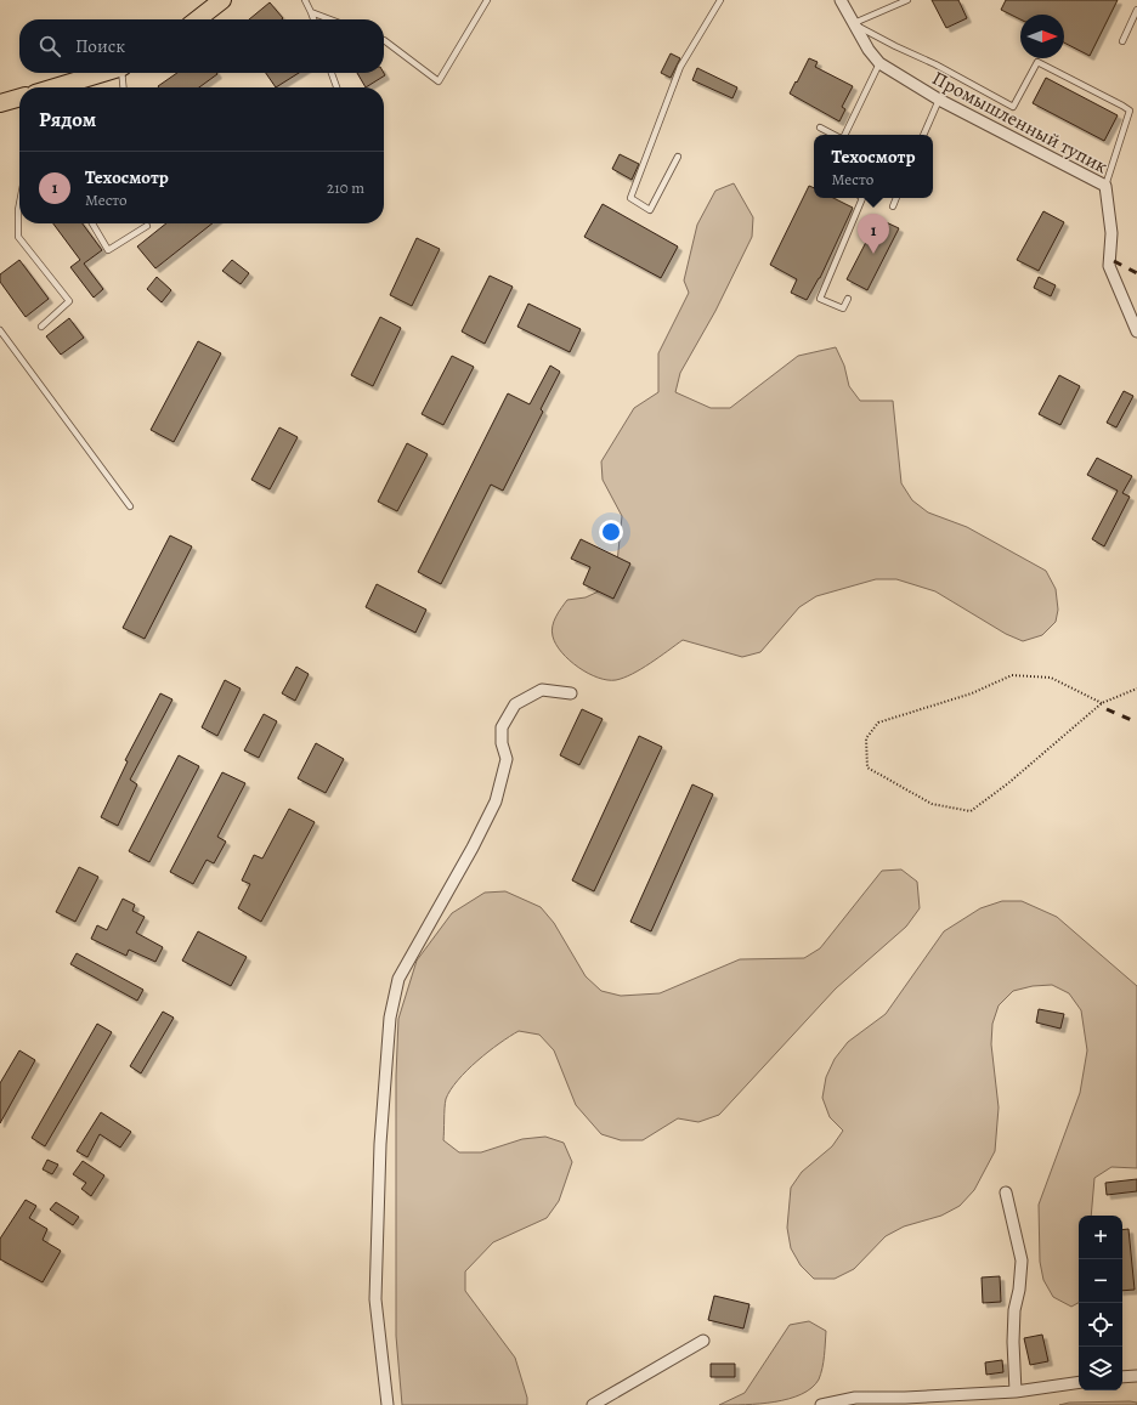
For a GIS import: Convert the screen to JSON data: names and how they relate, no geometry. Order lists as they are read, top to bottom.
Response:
{
  "streets": {
    "street": ["Промышленный тупик"]
  },
  "north": "right",
  "page": {
    "search": "Поиск",
    "heading": "Рядом",
    "popup": ["Техосмотр", "Место"],
    "list": [
      {
        "mark": "1",
        "name": "Техосмотр",
        "note": "Место",
        "value": "210 m"
      }
    ],
    "pins": "1",
    "map_buttons": ["+", "−"]
  }
}
